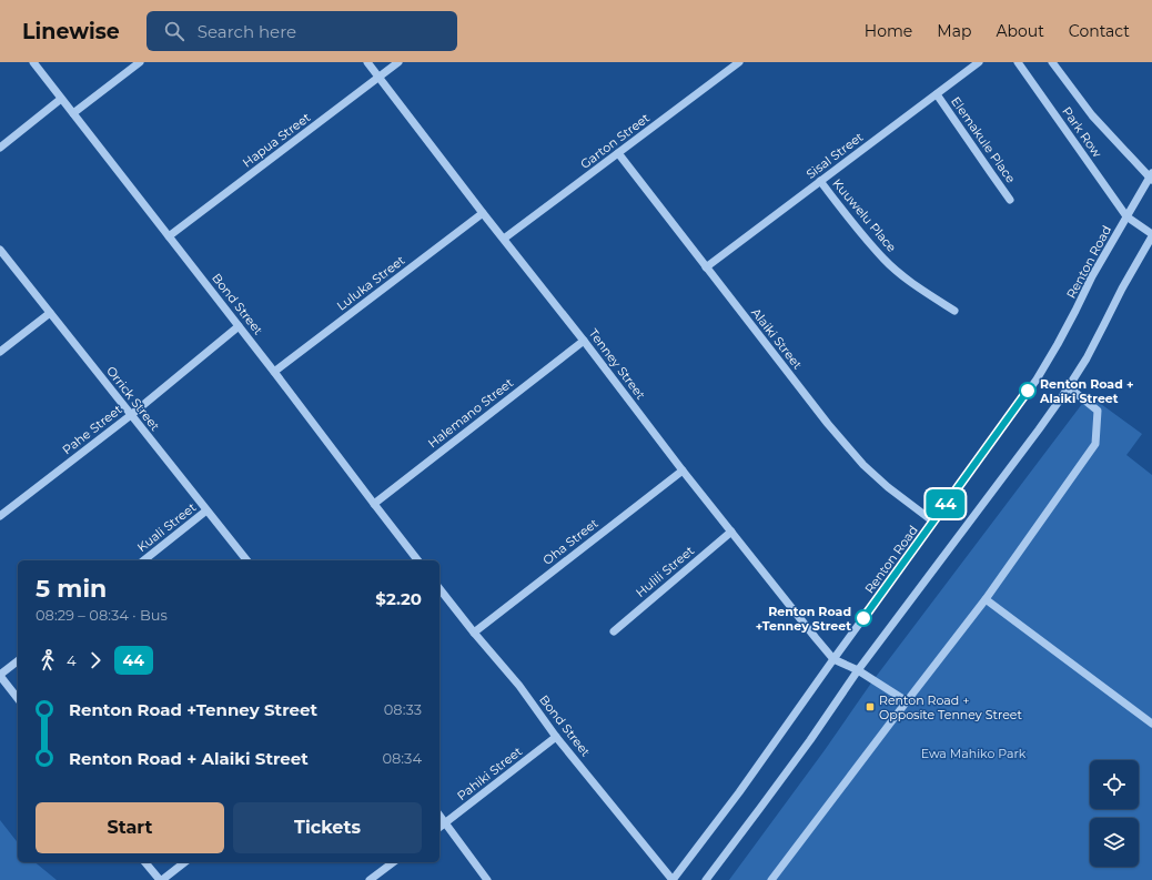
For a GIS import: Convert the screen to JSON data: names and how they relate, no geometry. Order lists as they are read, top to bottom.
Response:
{
  "streets": {
    "street": [
      "Park Row",
      "Hapua Street",
      "Elemakule Place",
      "Garton Street",
      "Sisal Street",
      "Kuuwelu Place",
      "Renton Road",
      "Luluka Street",
      "Bond Street",
      "Alaiki Street",
      "Tenney Street",
      "Orrick Street",
      "Halemano Street",
      "Pahe Street",
      "Kuali Street",
      "Oha Street",
      "Hulili Street",
      "Pahiki Street"
    ]
  },
  "crossings": [
    ["Park Row", "Renton Road"],
    ["Hapua Street", "Bond Street"],
    ["Hapua Street", "Tenney Street"],
    ["Elemakule Place", "Sisal Street"],
    ["Garton Street", "Alaiki Street"],
    ["Garton Street", "Tenney Street"],
    ["Sisal Street", "Kuuwelu Place"],
    ["Sisal Street", "Alaiki Street"],
    ["Renton Road", "Bond Street"],
    ["Renton Road", "Alaiki Street"],
    ["Renton Road", "Tenney Street"],
    ["Luluka Street", "Bond Street"],
    ["Luluka Street", "Tenney Street"],
    ["Bond Street", "Halemano Street"],
    ["Bond Street", "Pahe Street"],
    ["Bond Street", "Oha Street"],
    ["Bond Street", "Pahiki Street"],
    ["Tenney Street", "Halemano Street"],
    ["Tenney Street", "Oha Street"],
    ["Tenney Street", "Hulili Street"],
    ["Orrick Street", "Pahe Street"],
    ["Orrick Street", "Kuali Street"]
  ],
  "parks": ["Ewa Mahiko Park"],
  "places": {
    "other": ["Renton Road + Alaiki Street", "Renton Road +Tenney Street"],
    "transit": ["Renton Road + Opposite Tenney Street"]
  },
  "lines": ["bus line 44"],
  "page": {
    "header": "Linewise",
    "search": "Search here",
    "nav": [
      "Home",
      "Map",
      "About",
      "Contact"
    ],
    "on_map": "44",
    "heading": ["5 min", "08:29 – 08:34 · Bus", "$2.20"],
    "legs": ["4", "44"],
    "list": [
      {
        "name": "Renton Road +Tenney Street",
        "value": "08:33"
      },
      {
        "name": "Renton Road + Alaiki Street",
        "value": "08:34"
      }
    ],
    "buttons": ["Start", "Tickets"]
  }
}
